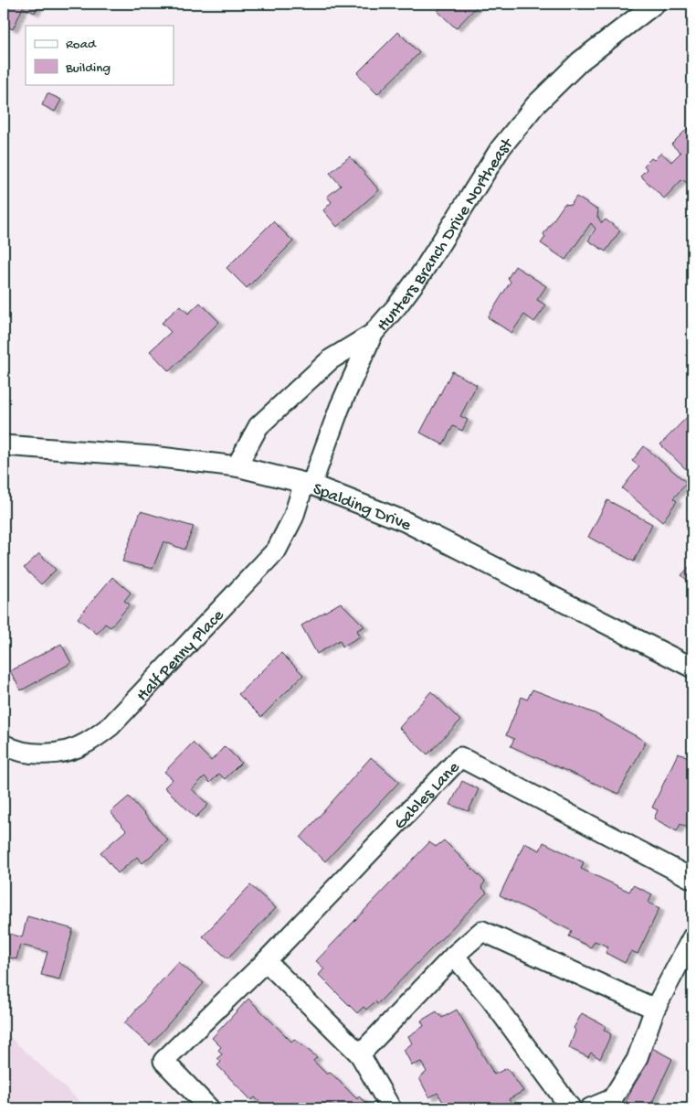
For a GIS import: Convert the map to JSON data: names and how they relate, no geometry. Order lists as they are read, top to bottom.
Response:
{
  "streets": {
    "street": [
      "Hunters Branch Drive Northeast",
      "Spalding Drive",
      "Half Penny Place",
      "Gables Lane"
    ]
  },
  "crossings": [
    ["Hunters Branch Drive Northeast", "Spalding Drive"],
    ["Hunters Branch Drive Northeast", "Half Penny Place"],
    ["Spalding Drive", "Half Penny Place"]
  ],
  "legend": ["Road", "Building"]
}
